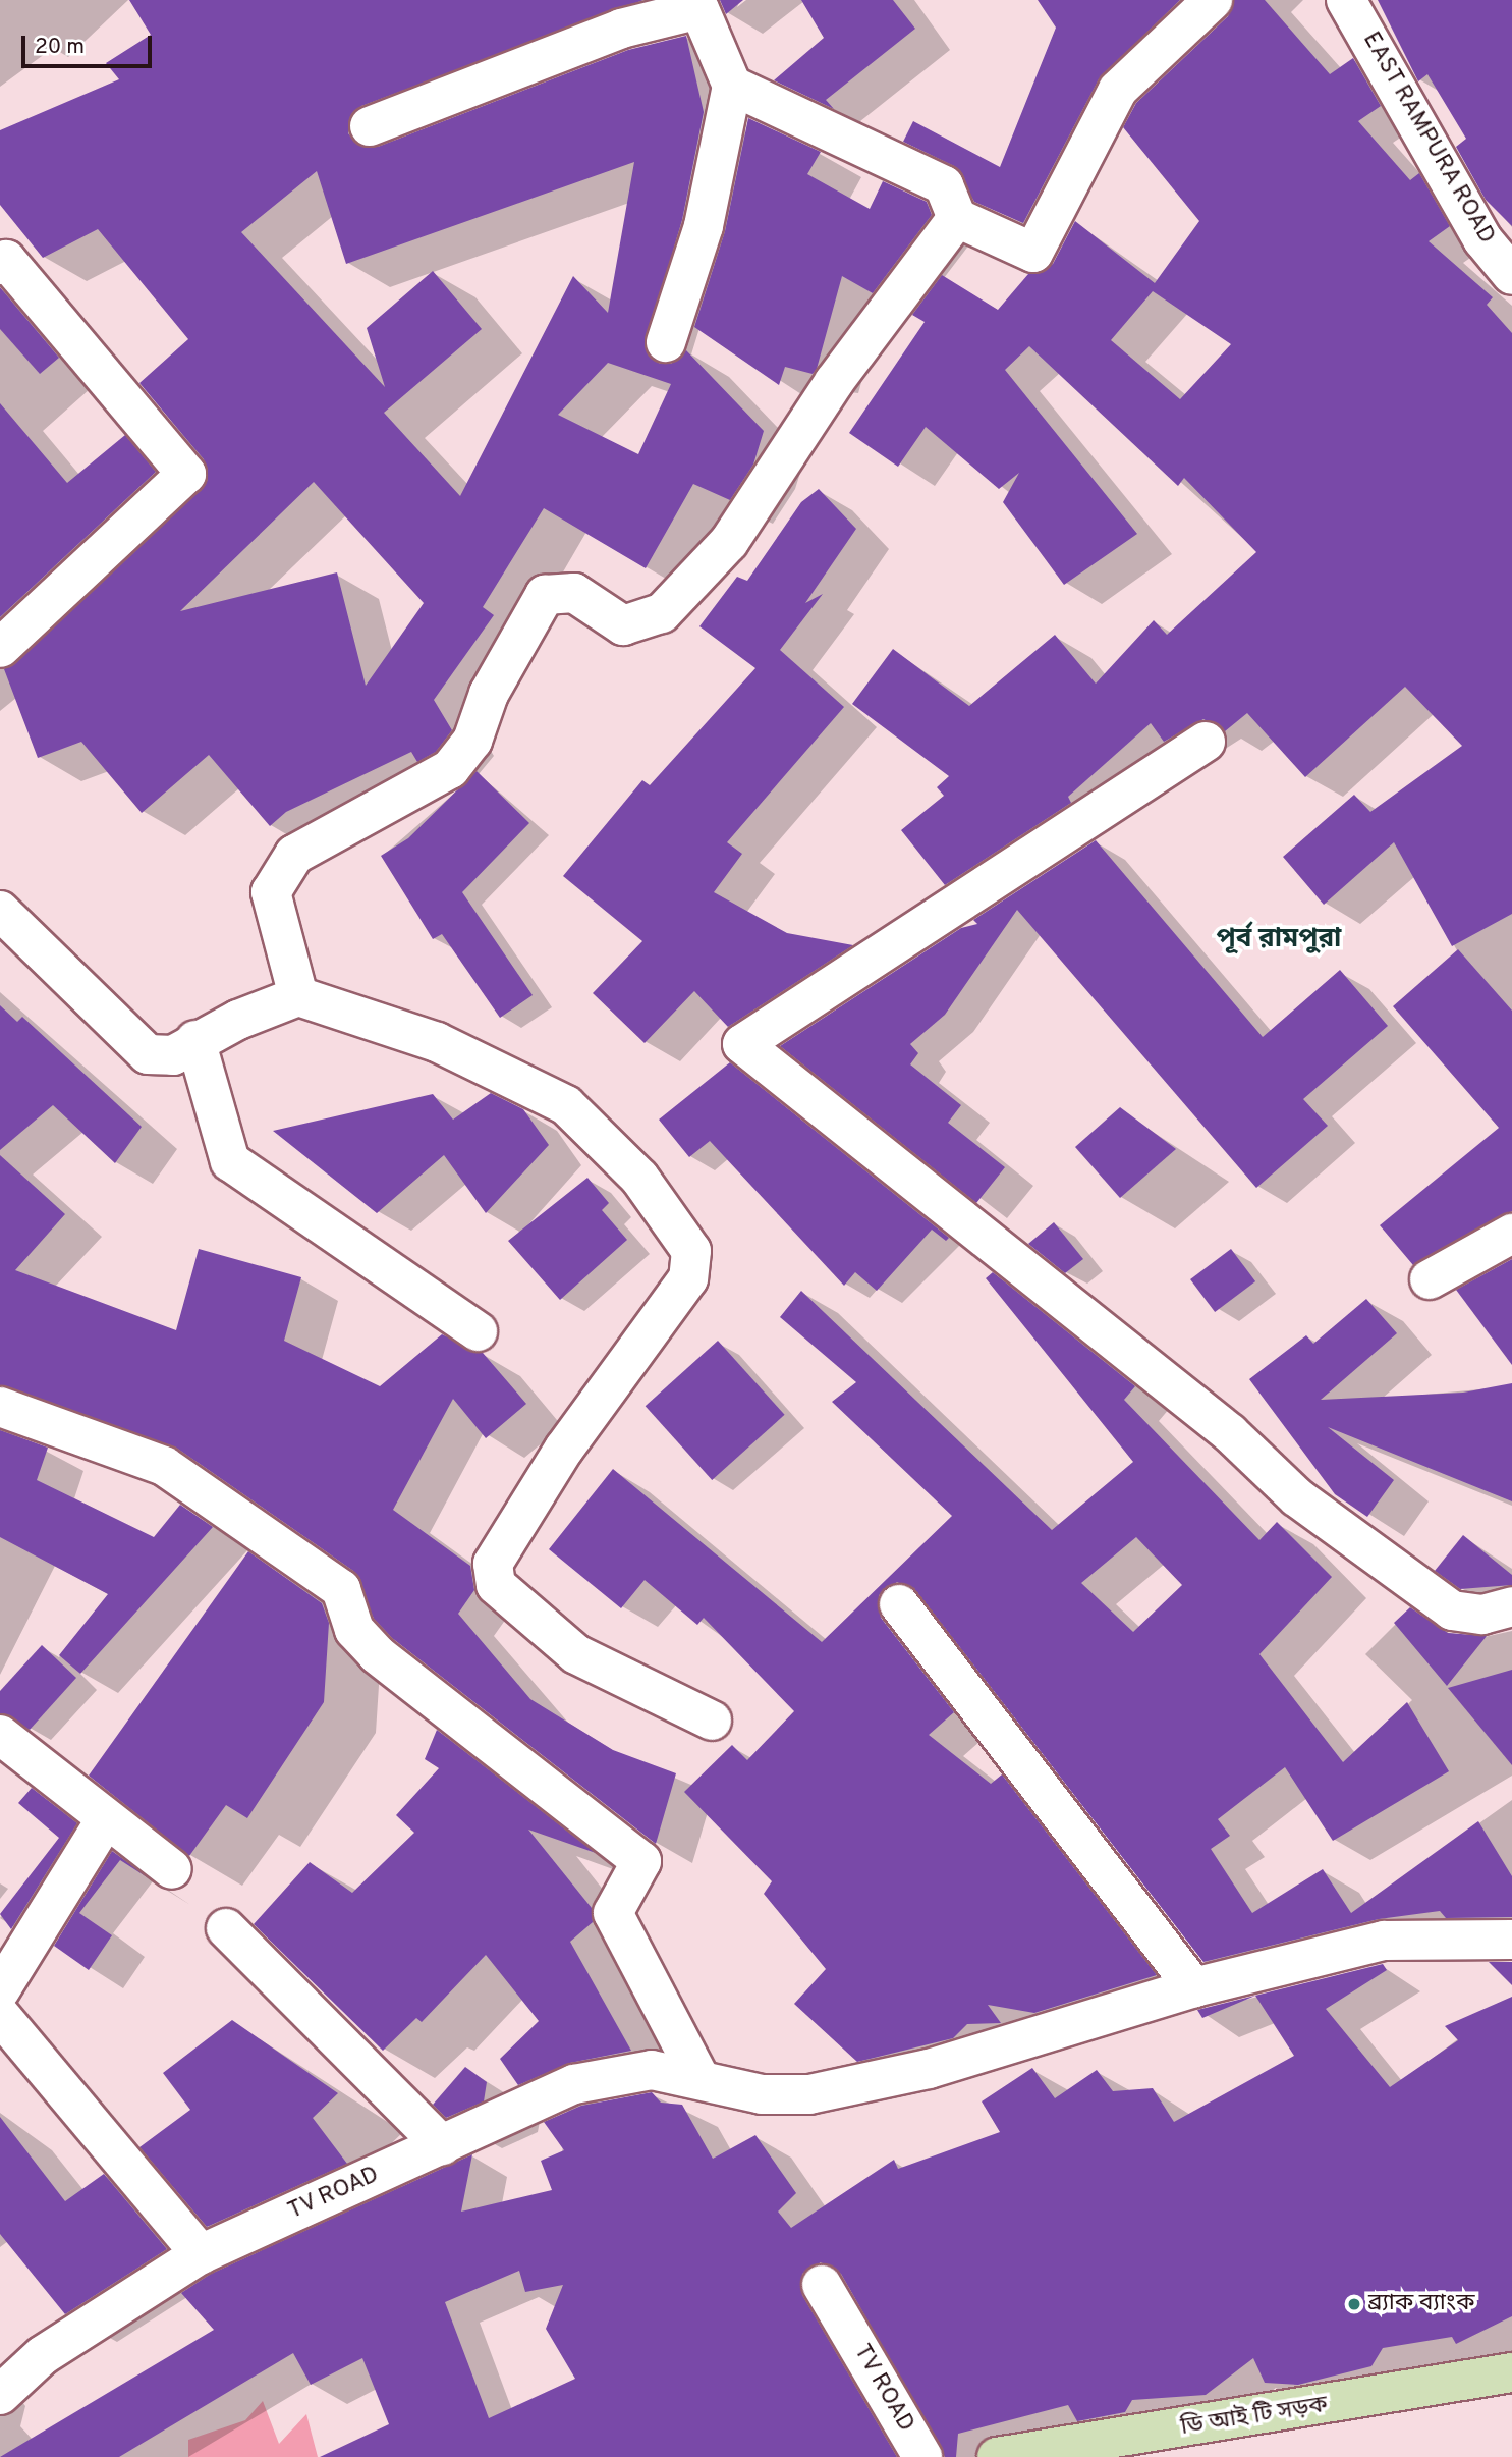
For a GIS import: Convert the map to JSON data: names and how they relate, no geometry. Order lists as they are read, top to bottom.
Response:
{
  "streets": {
    "main road": ["ডি আই টি সড়ক"],
    "street": ["EAST RAMPURA ROAD", "TV ROAD"]
  },
  "districts": ["পূর্ব রামপুরা"],
  "places": ["ব্র্যাক ব্যাংক"],
  "scale_bar": "20 m"
}
